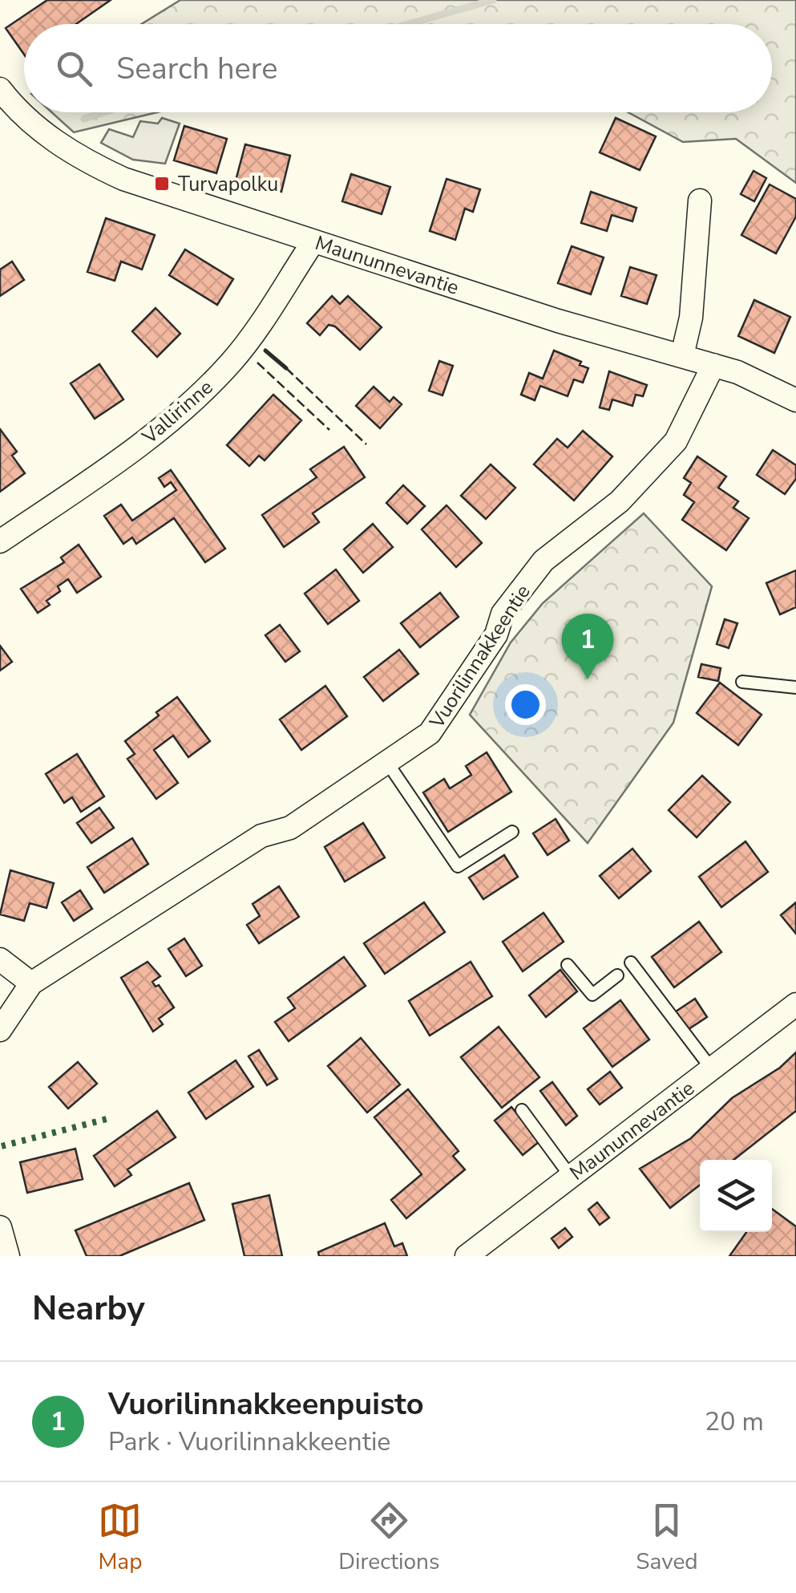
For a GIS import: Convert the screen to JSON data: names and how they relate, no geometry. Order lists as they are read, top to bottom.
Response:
{
  "streets": {
    "street": ["Maununnevantie", "Vallirinne", "Vuorilinnakkeentie"]
  },
  "crossings": [
    ["Maununnevantie", "Vallirinne"],
    ["Maununnevantie", "Vuorilinnakkeentie"]
  ],
  "places": {
    "transit": ["Turvapolku"]
  },
  "page": {
    "search": "Search here",
    "pins": "1",
    "heading": "Nearby",
    "list": [
      {
        "mark": "1",
        "name": "Vuorilinnakkeenpuisto",
        "note": "Park · Vuorilinnakkeentie",
        "value": "20 m"
      }
    ],
    "nav": ["Map", "Directions", "Saved"]
  }
}
